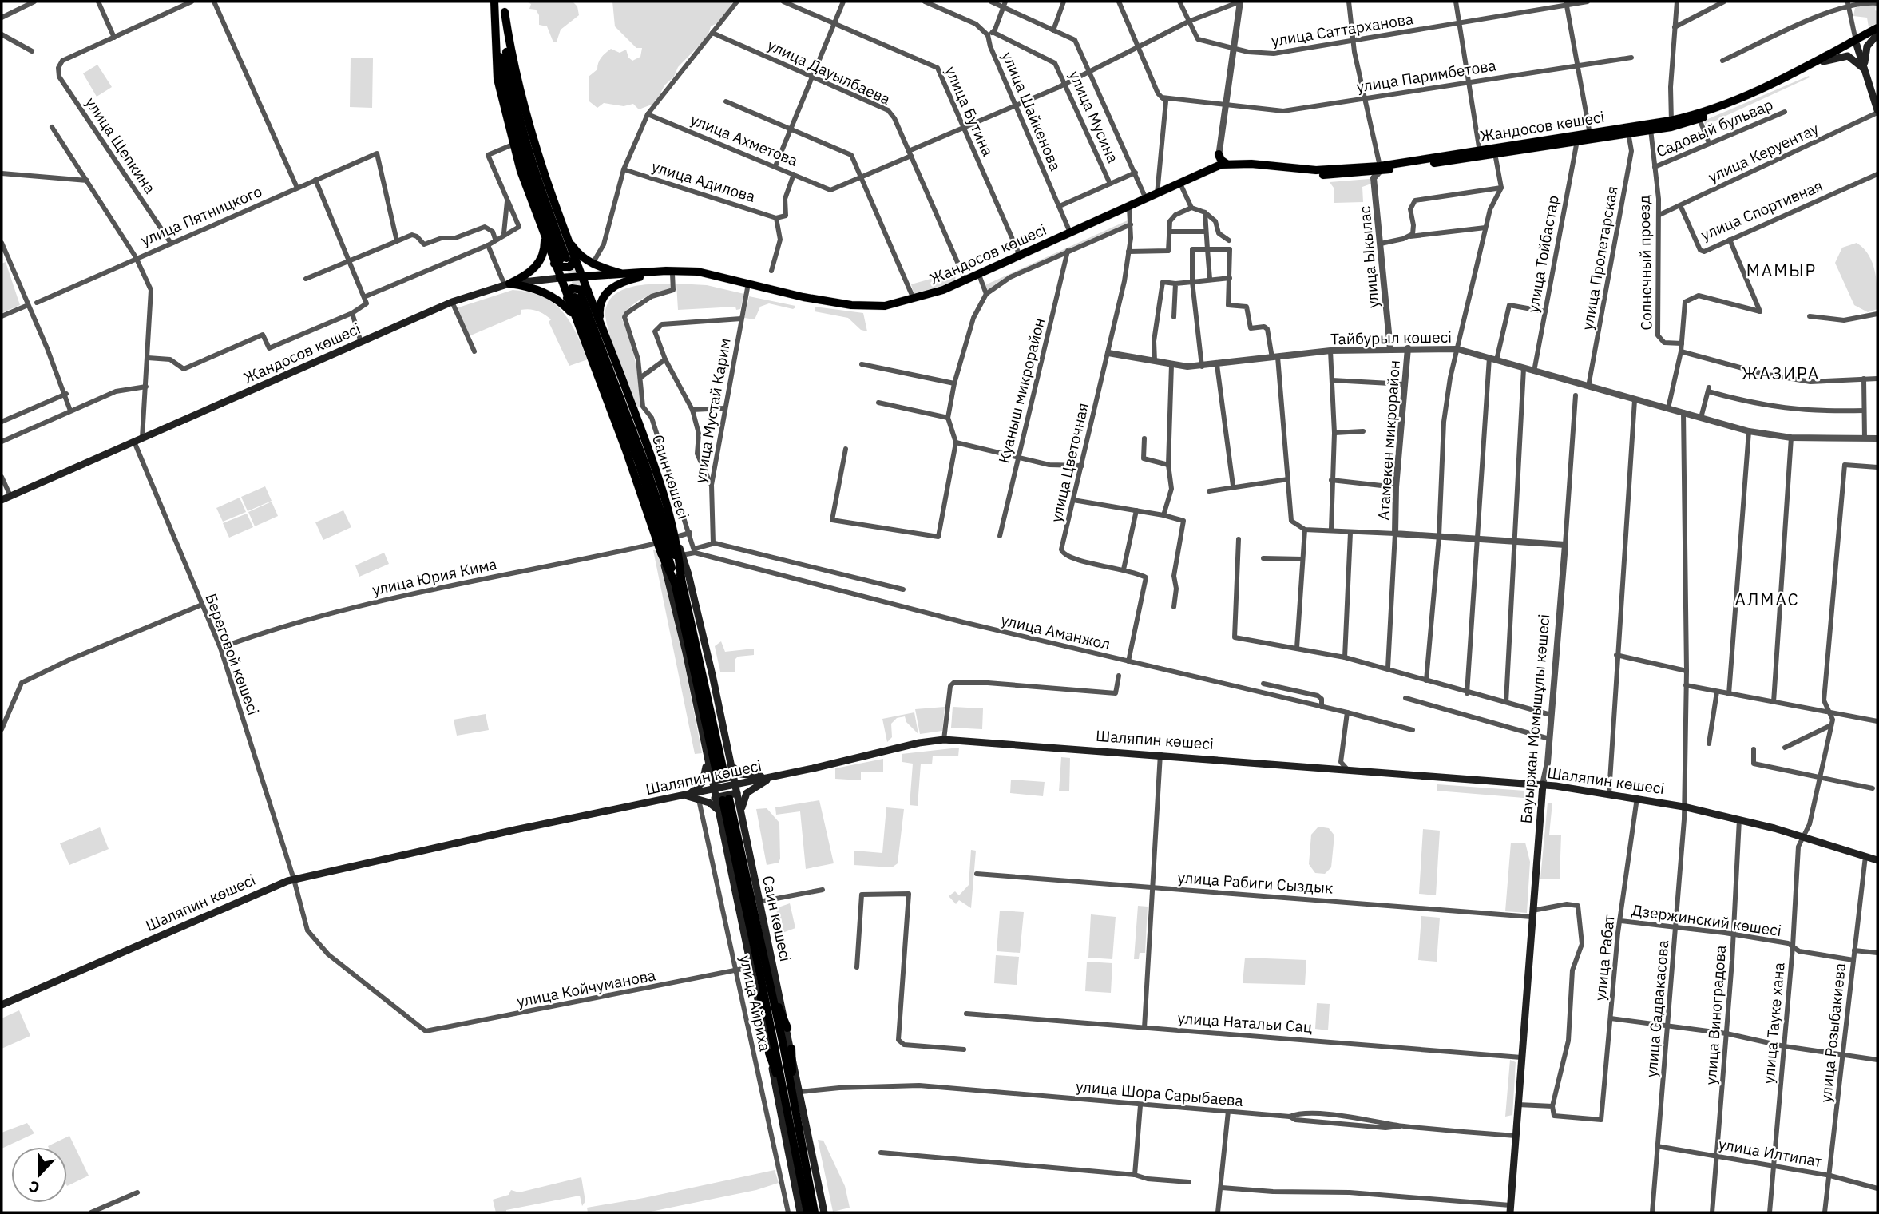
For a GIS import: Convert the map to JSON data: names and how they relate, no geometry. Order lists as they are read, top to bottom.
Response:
{
  "streets": {
    "main road": [
      "Жандосов көшесі",
      "Саин көшесі",
      "Бауыржан Момышұлы көшесі",
      "Шаляпин көшесі"
    ],
    "street": [
      "улица Саттарханова",
      "улица Дауылбаева",
      "улица Паримбетова",
      "улица Бутина",
      "улица Шайкенова",
      "улица Мусина",
      "Садовый бульвар",
      "улица Ахметова",
      "улица Щепкина",
      "улица Керуентау",
      "улица Адилова",
      "улица Спортивная",
      "улица Пятницкого",
      "улица Тойбастар",
      "улица Ыкылас",
      "улица Пролетарская",
      "Солнечный проезд",
      "Тайбурыл көшесі",
      "Куаныш микрорайон",
      "улица Мустай Карим",
      "Атамекен микрорайон",
      "улица Цветочная",
      "улица Юрия Кима",
      "улица Аманжол",
      "Береговой көшесі",
      "улица Рабиги Сыздык",
      "Дзержинский көшесі",
      "улица Рабат",
      "улица Койчуманова",
      "улица Айриха",
      "улица Садвакасова",
      "улица Виноградова",
      "улица Натальи Сац",
      "улица Тауке хана",
      "улица Розыбакиева",
      "улица Шора Сарыбаева",
      "улица Илтипат"
    ]
  },
  "crossings": [
    ["улица Дауылбаева", "Жандосов көшесі"],
    ["улица Бутина", "Жандосов көшесі"],
    ["улица Шайкенова", "улица Мусина"],
    ["улица Шайкенова", "Жандосов көшесі"],
    ["Жандосов көшесі", "улица Тойбастар"],
    ["Жандосов көшесі", "улица Ыкылас"],
    ["Жандосов көшесі", "улица Пролетарская"],
    ["Жандосов көшесі", "Солнечный проезд"],
    ["Жандосов көшесі", "улица Мустай Карим"],
    ["Жандосов көшесі", "улица Цветочная"],
    ["Жандосов көшесі", "Саин көшесі"],
    ["Жандосов көшесі", "Береговой көшесі"],
    ["Садовый бульвар", "Солнечный проезд"],
    ["улица Щепкина", "улица Пятницкого"],
    ["улица Керуентау", "улица Спортивная"],
    ["улица Керуентау", "Солнечный проезд"],
    ["улица Тойбастар", "Тайбурыл көшесі"],
    ["улица Ыкылас", "Тайбурыл көшесі"],
    ["улица Пролетарская", "Тайбурыл көшесі"],
    ["Тайбурыл көшесі", "Атамекен микрорайон"],
    ["Тайбурыл көшесі", "улица Цветочная"],
    ["Тайбурыл көшесі", "улица Садвакасова"],
    ["Атамекен микрорайон", "Бауыржан Момышұлы көшесі"],
    ["улица Цветочная", "улица Аманжол"],
    ["Саин көшесі", "улица Юрия Кима"],
    ["Саин көшесі", "Шаляпин көшесі"],
    ["Саин көшесі", "улица Койчуманова"],
    ["Саин көшесі", "улица Шора Сарыбаева"],
    ["улица Юрия Кима", "Береговой көшесі"],
    ["Береговой көшесі", "Шаляпин көшесі"],
    ["Береговой көшесі", "улица Койчуманова"],
    ["Бауыржан Момышұлы көшесі", "Шаляпин көшесі"],
    ["Бауыржан Момышұлы көшесі", "улица Рабиги Сыздык"],
    ["Бауыржан Момышұлы көшесі", "улица Натальи Сац"],
    ["Бауыржан Момышұлы көшесі", "улица Шора Сарыбаева"],
    ["Шаляпин көшесі", "улица Рабат"],
    ["Шаляпин көшесі", "улица Садвакасова"],
    ["Шаляпин көшесі", "улица Виноградова"],
    ["Шаляпин көшесі", "улица Тауке хана"],
    ["Шаляпин көшесі", "улица Розыбакиева"],
    ["улица Рабиги Сыздык", "улица Рабат"],
    ["Дзержинский көшесі", "улица Рабат"],
    ["Дзержинский көшесі", "улица Садвакасова"],
    ["Дзержинский көшесі", "улица Виноградова"],
    ["Дзержинский көшесі", "улица Тауке хана"],
    ["Дзержинский көшесі", "улица Розыбакиева"],
    ["улица Койчуманова", "улица Айриха"],
    ["улица Садвакасова", "улица Илтипат"],
    ["улица Виноградова", "улица Илтипат"],
    ["улица Тауке хана", "улица Илтипат"],
    ["улица Розыбакиева", "улица Илтипат"]
  ],
  "districts": ["МАМЫР", "ЖАЗИРА", "АЛМАС"],
  "north": "bottom"
}
